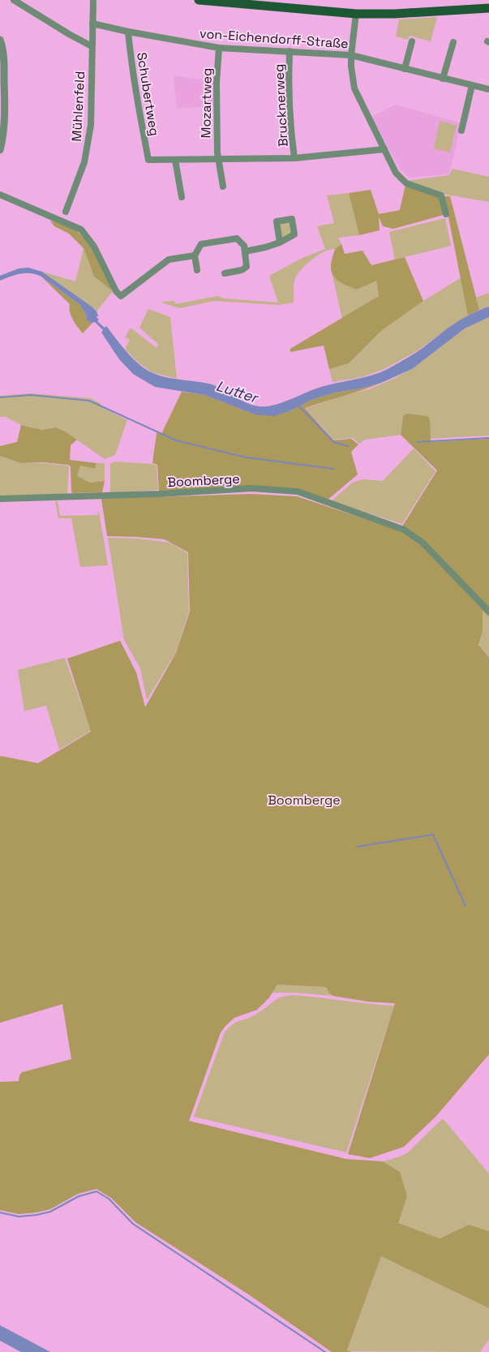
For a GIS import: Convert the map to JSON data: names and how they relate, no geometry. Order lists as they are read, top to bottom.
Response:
{
  "streets": {
    "street": [
      "von-Eichendorff-Straße",
      "Schubertweg",
      "Mozartweg",
      "Brucknerweg",
      "Mühlenfeld",
      "Boomberge"
    ]
  },
  "crossings": [
    ["von-Eichendorff-Straße", "Schubertweg"],
    ["von-Eichendorff-Straße", "Mozartweg"],
    ["von-Eichendorff-Straße", "Brucknerweg"],
    ["von-Eichendorff-Straße", "Mühlenfeld"]
  ],
  "water": ["Lutter"],
  "parks": ["Boomberge"]
}
